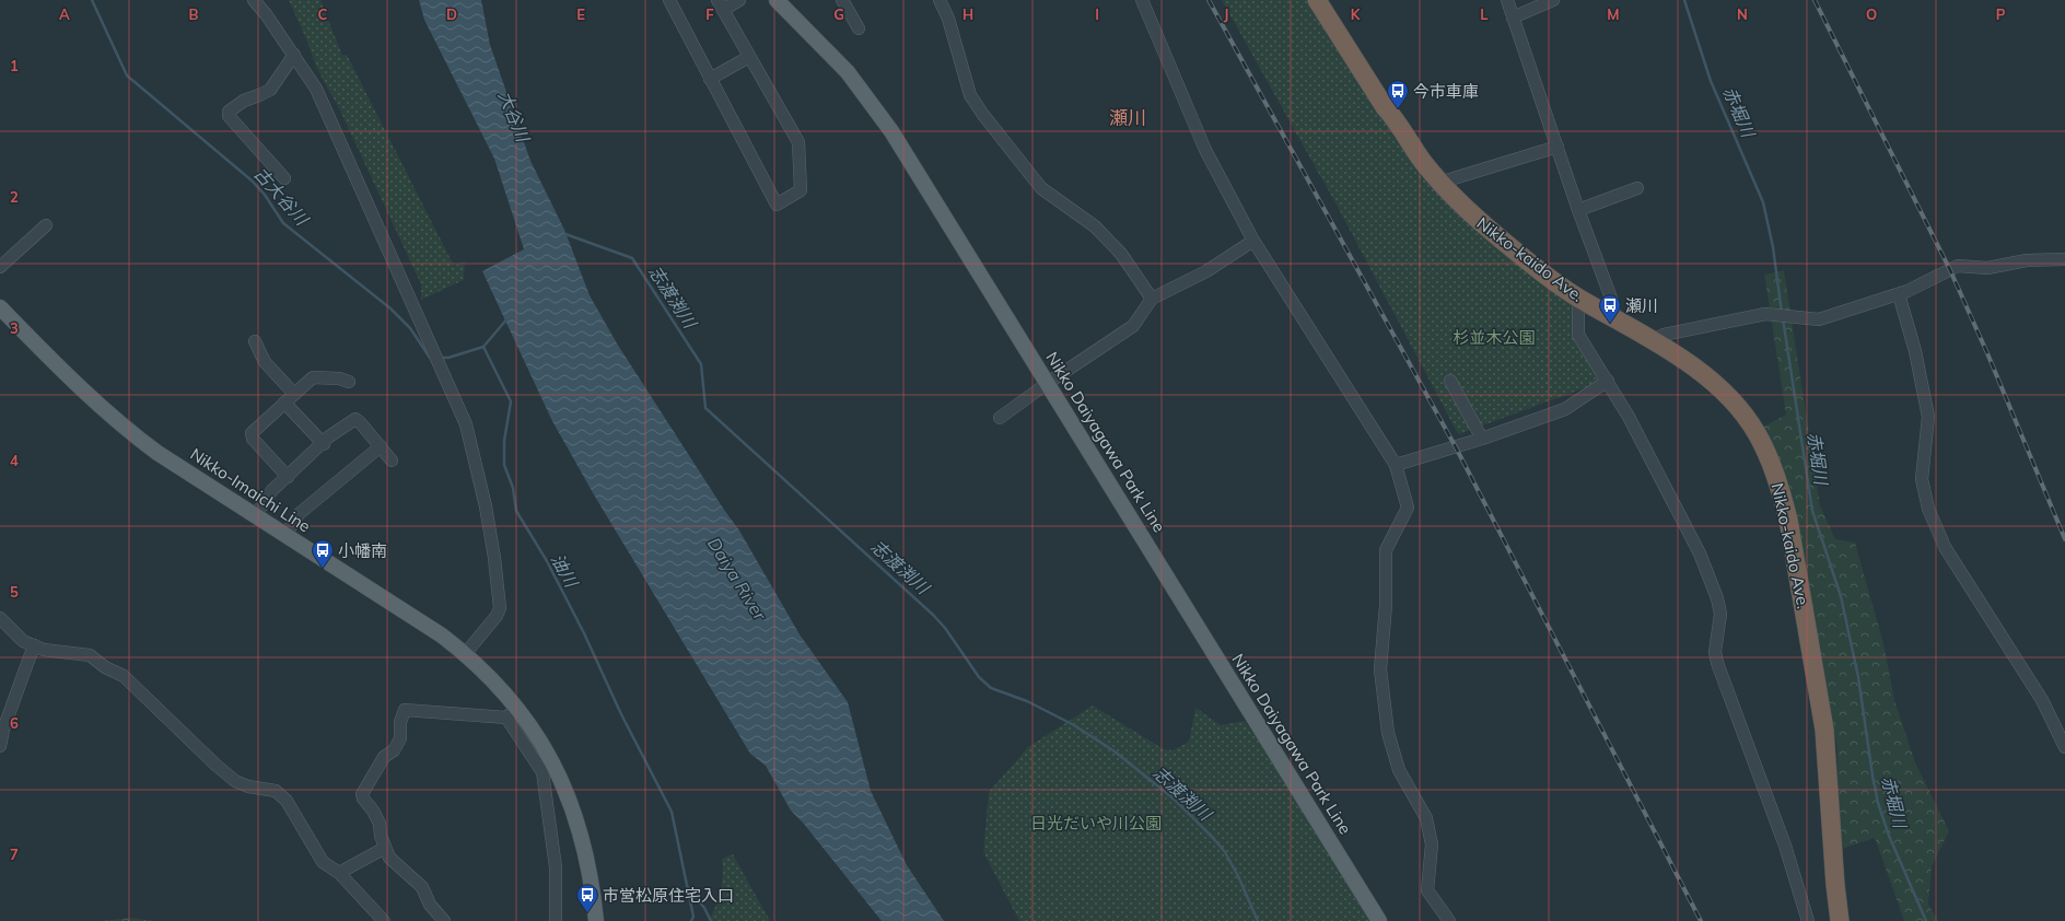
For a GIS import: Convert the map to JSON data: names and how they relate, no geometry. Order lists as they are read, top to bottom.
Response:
{
  "streets": {
    "highway": ["Nikko-kaido Ave."],
    "main road": ["Nikko Daiyagawa Park Line", "Nikko-Imaichi Line"]
  },
  "districts": ["瀬川"],
  "water": [
    "赤堀川",
    "大谷川",
    "古大谷川",
    "志渡渕川",
    "油川",
    "Daiya River"
  ],
  "parks": ["杉並木公園", "日光だいや川公園"],
  "places": {
    "bus stop": [
      "今市車庫",
      "瀬川",
      "小幡南",
      "市営松原住宅入口"
    ]
  },
  "grid": {
    "columns": [
      "A",
      "B",
      "C",
      "D",
      "E",
      "F",
      "G",
      "H",
      "I",
      "J",
      "K",
      "L",
      "M",
      "N",
      "O",
      "P"
    ],
    "rows": [
      "1",
      "2",
      "3",
      "4",
      "5",
      "6",
      "7"
    ]
  }
}
